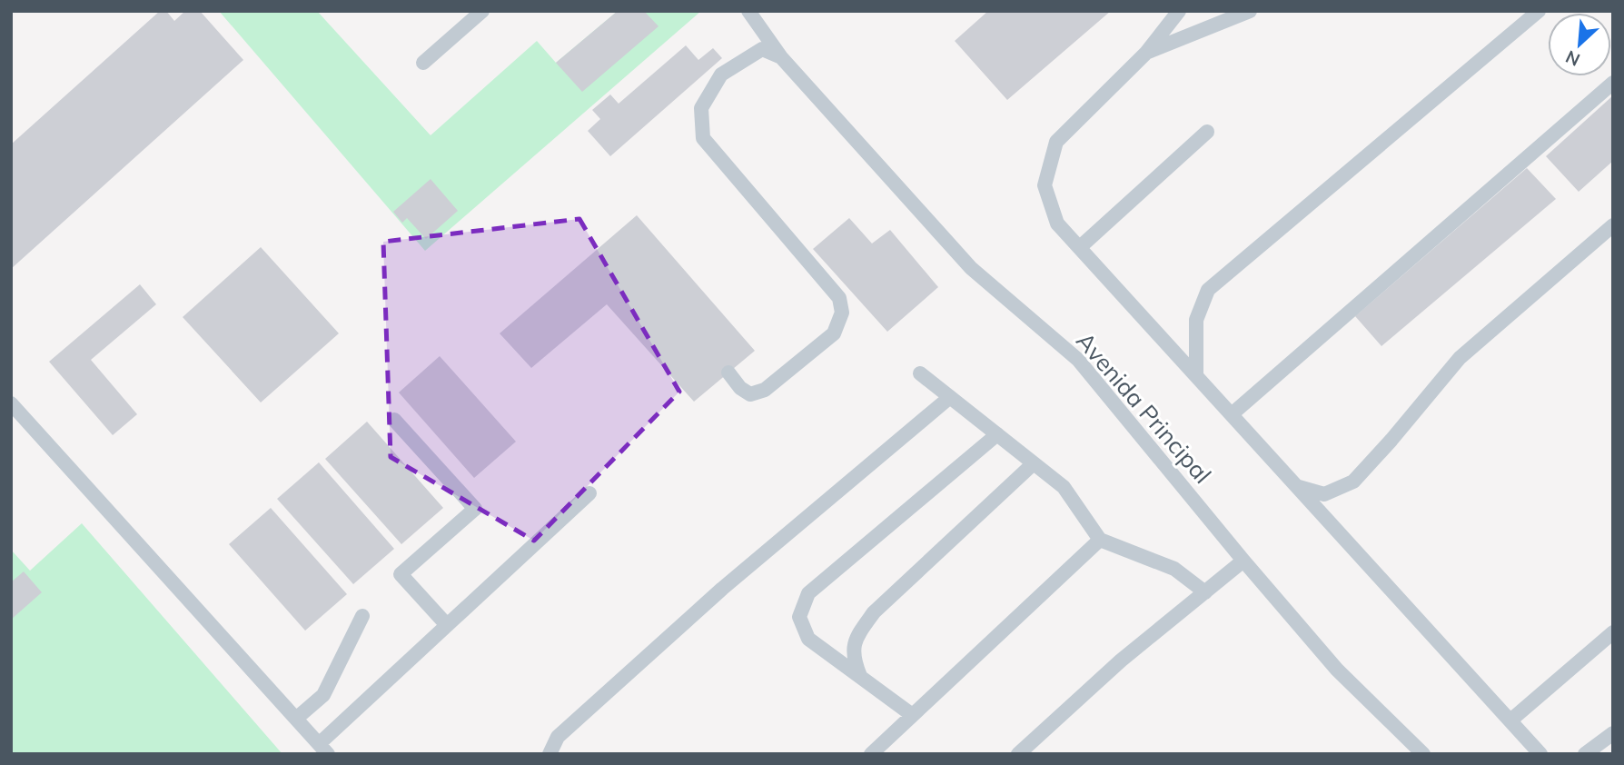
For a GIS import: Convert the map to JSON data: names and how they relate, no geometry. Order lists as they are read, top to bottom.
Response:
{
  "streets": {
    "lane": ["Avenida Principal"]
  },
  "north": "bottom left"
}
